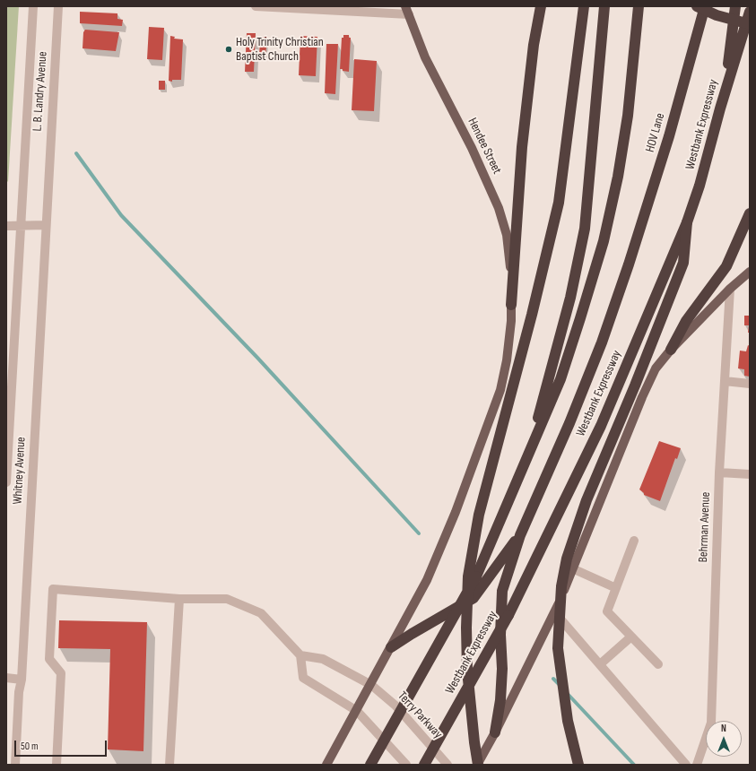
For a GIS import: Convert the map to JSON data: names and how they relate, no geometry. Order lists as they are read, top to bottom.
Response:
{
  "streets": {
    "highway": ["Westbank Expressway", "HOV Lane"],
    "main road": ["Hendee Street"],
    "street": [
      "L. B. Landry Avenue",
      "Whitney Avenue",
      "Behrman Avenue",
      "Terry Parkway"
    ]
  },
  "crossings": [
    ["L. B. Landry Avenue", "Whitney Avenue"]
  ],
  "places": ["Holy Trinity Christian Baptist Church"],
  "scale_bar": "50 m",
  "north": "top"
}
